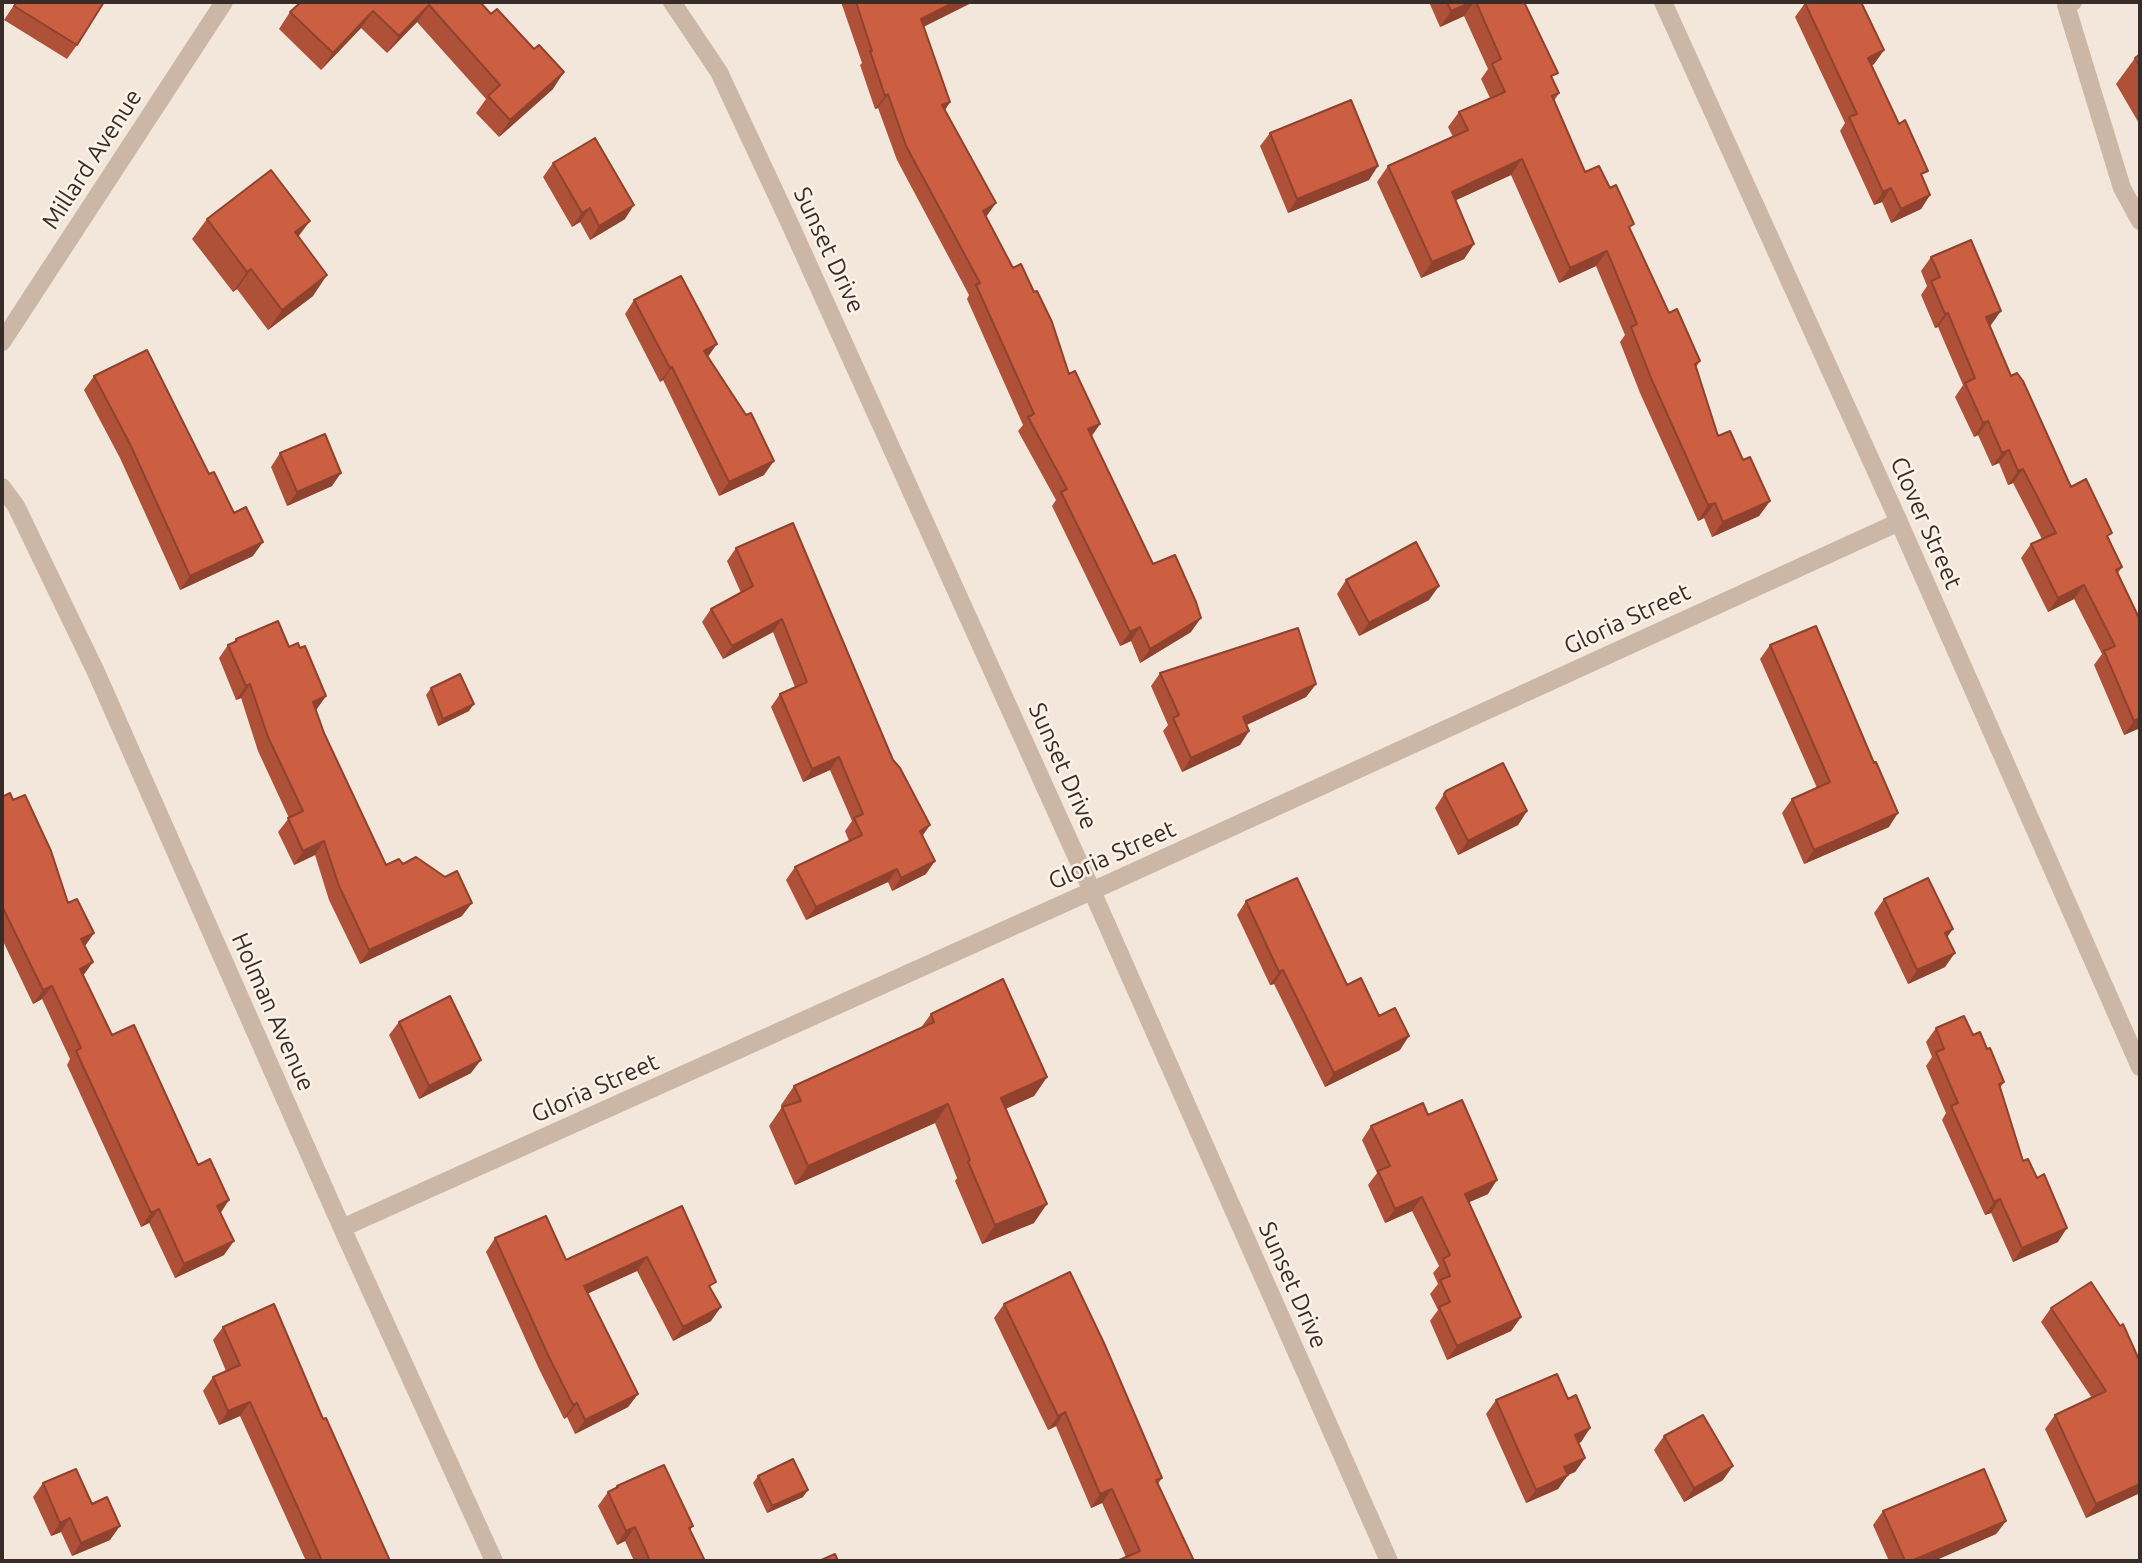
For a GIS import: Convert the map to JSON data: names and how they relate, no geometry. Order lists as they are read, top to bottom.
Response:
{
  "streets": {
    "street": [
      "Millard Avenue",
      "Sunset Drive",
      "Clover Street",
      "Gloria Street",
      "Holman Avenue"
    ]
  },
  "crossings": [
    ["Sunset Drive", "Gloria Street"],
    ["Clover Street", "Gloria Street"],
    ["Gloria Street", "Holman Avenue"]
  ]
}
